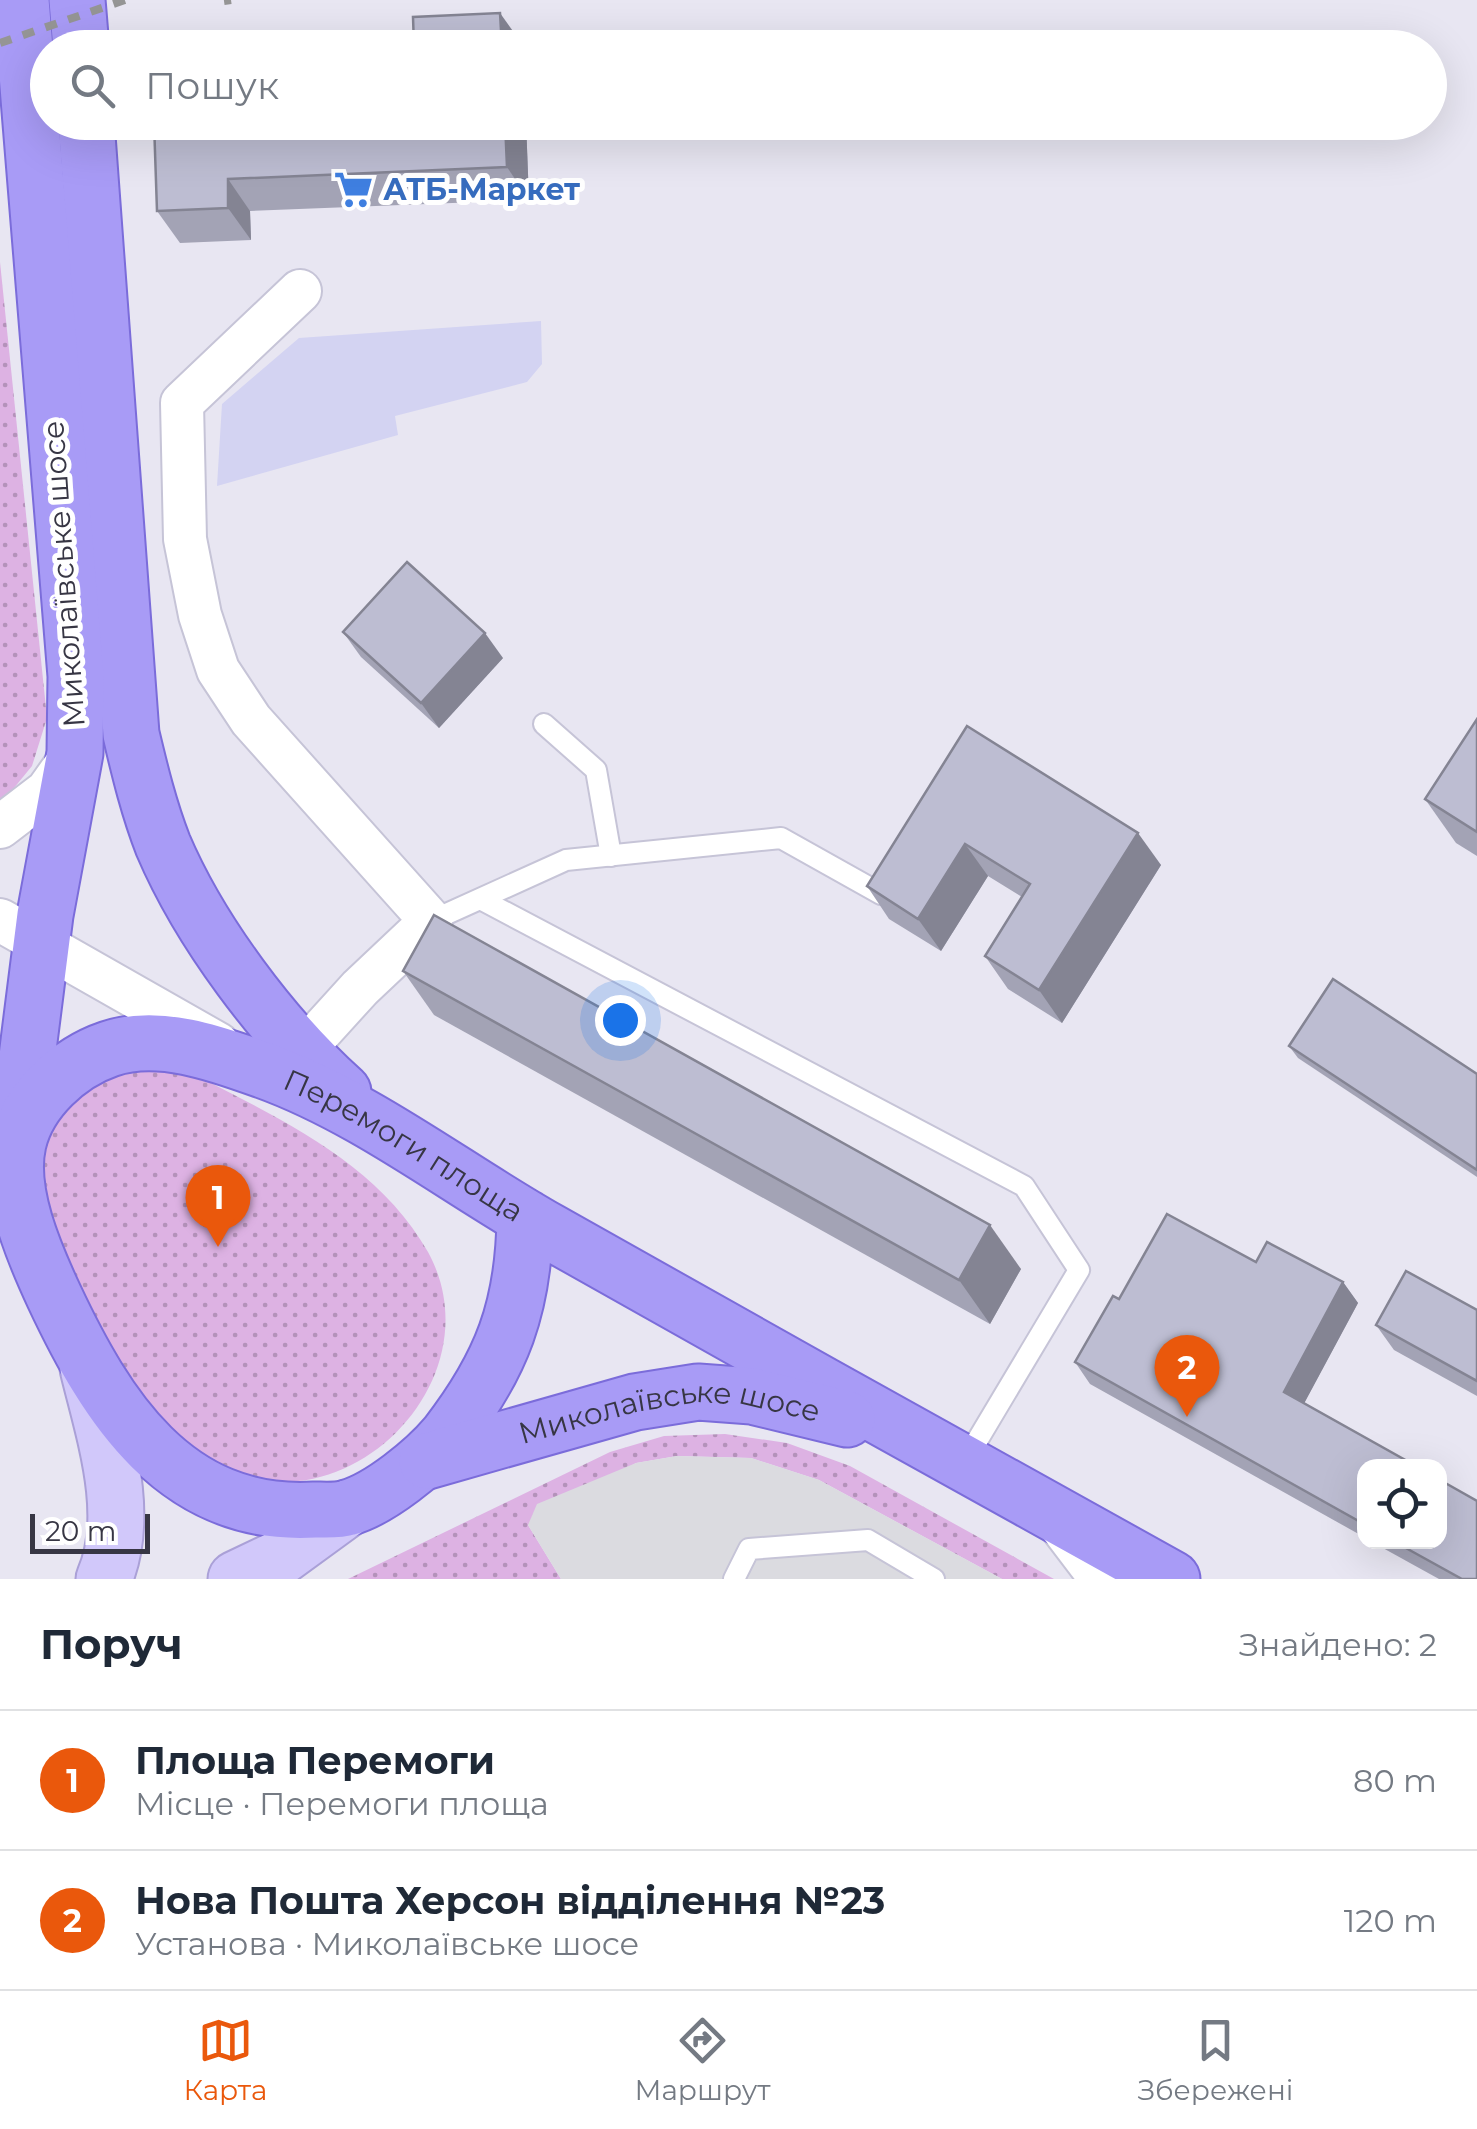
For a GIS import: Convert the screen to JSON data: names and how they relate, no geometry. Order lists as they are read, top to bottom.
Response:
{
  "streets": {
    "main road": ["Миколаївське шосе", "Перемоги площа"]
  },
  "crossings": [
    ["Миколаївське шосе", "Перемоги площа"]
  ],
  "places": {
    "supermarket": ["АТБ-Маркет"]
  },
  "scale_bar": "20 m",
  "page": {
    "search": "Пошук",
    "pins": ["1", "2"],
    "scale": "20 m",
    "heading": ["Поруч", "Знайдено: 2"],
    "list": [
      {
        "mark": "1",
        "name": "Площа Перемоги",
        "note": "Місце · Перемоги площа",
        "value": "80 m"
      },
      {
        "mark": "2",
        "name": "Нова Пошта Херсон відділення №23",
        "note": "Установа · Миколаївське шосе",
        "value": "120 m"
      }
    ],
    "nav": ["Карта", "Маршрут", "Збережені"]
  }
}
